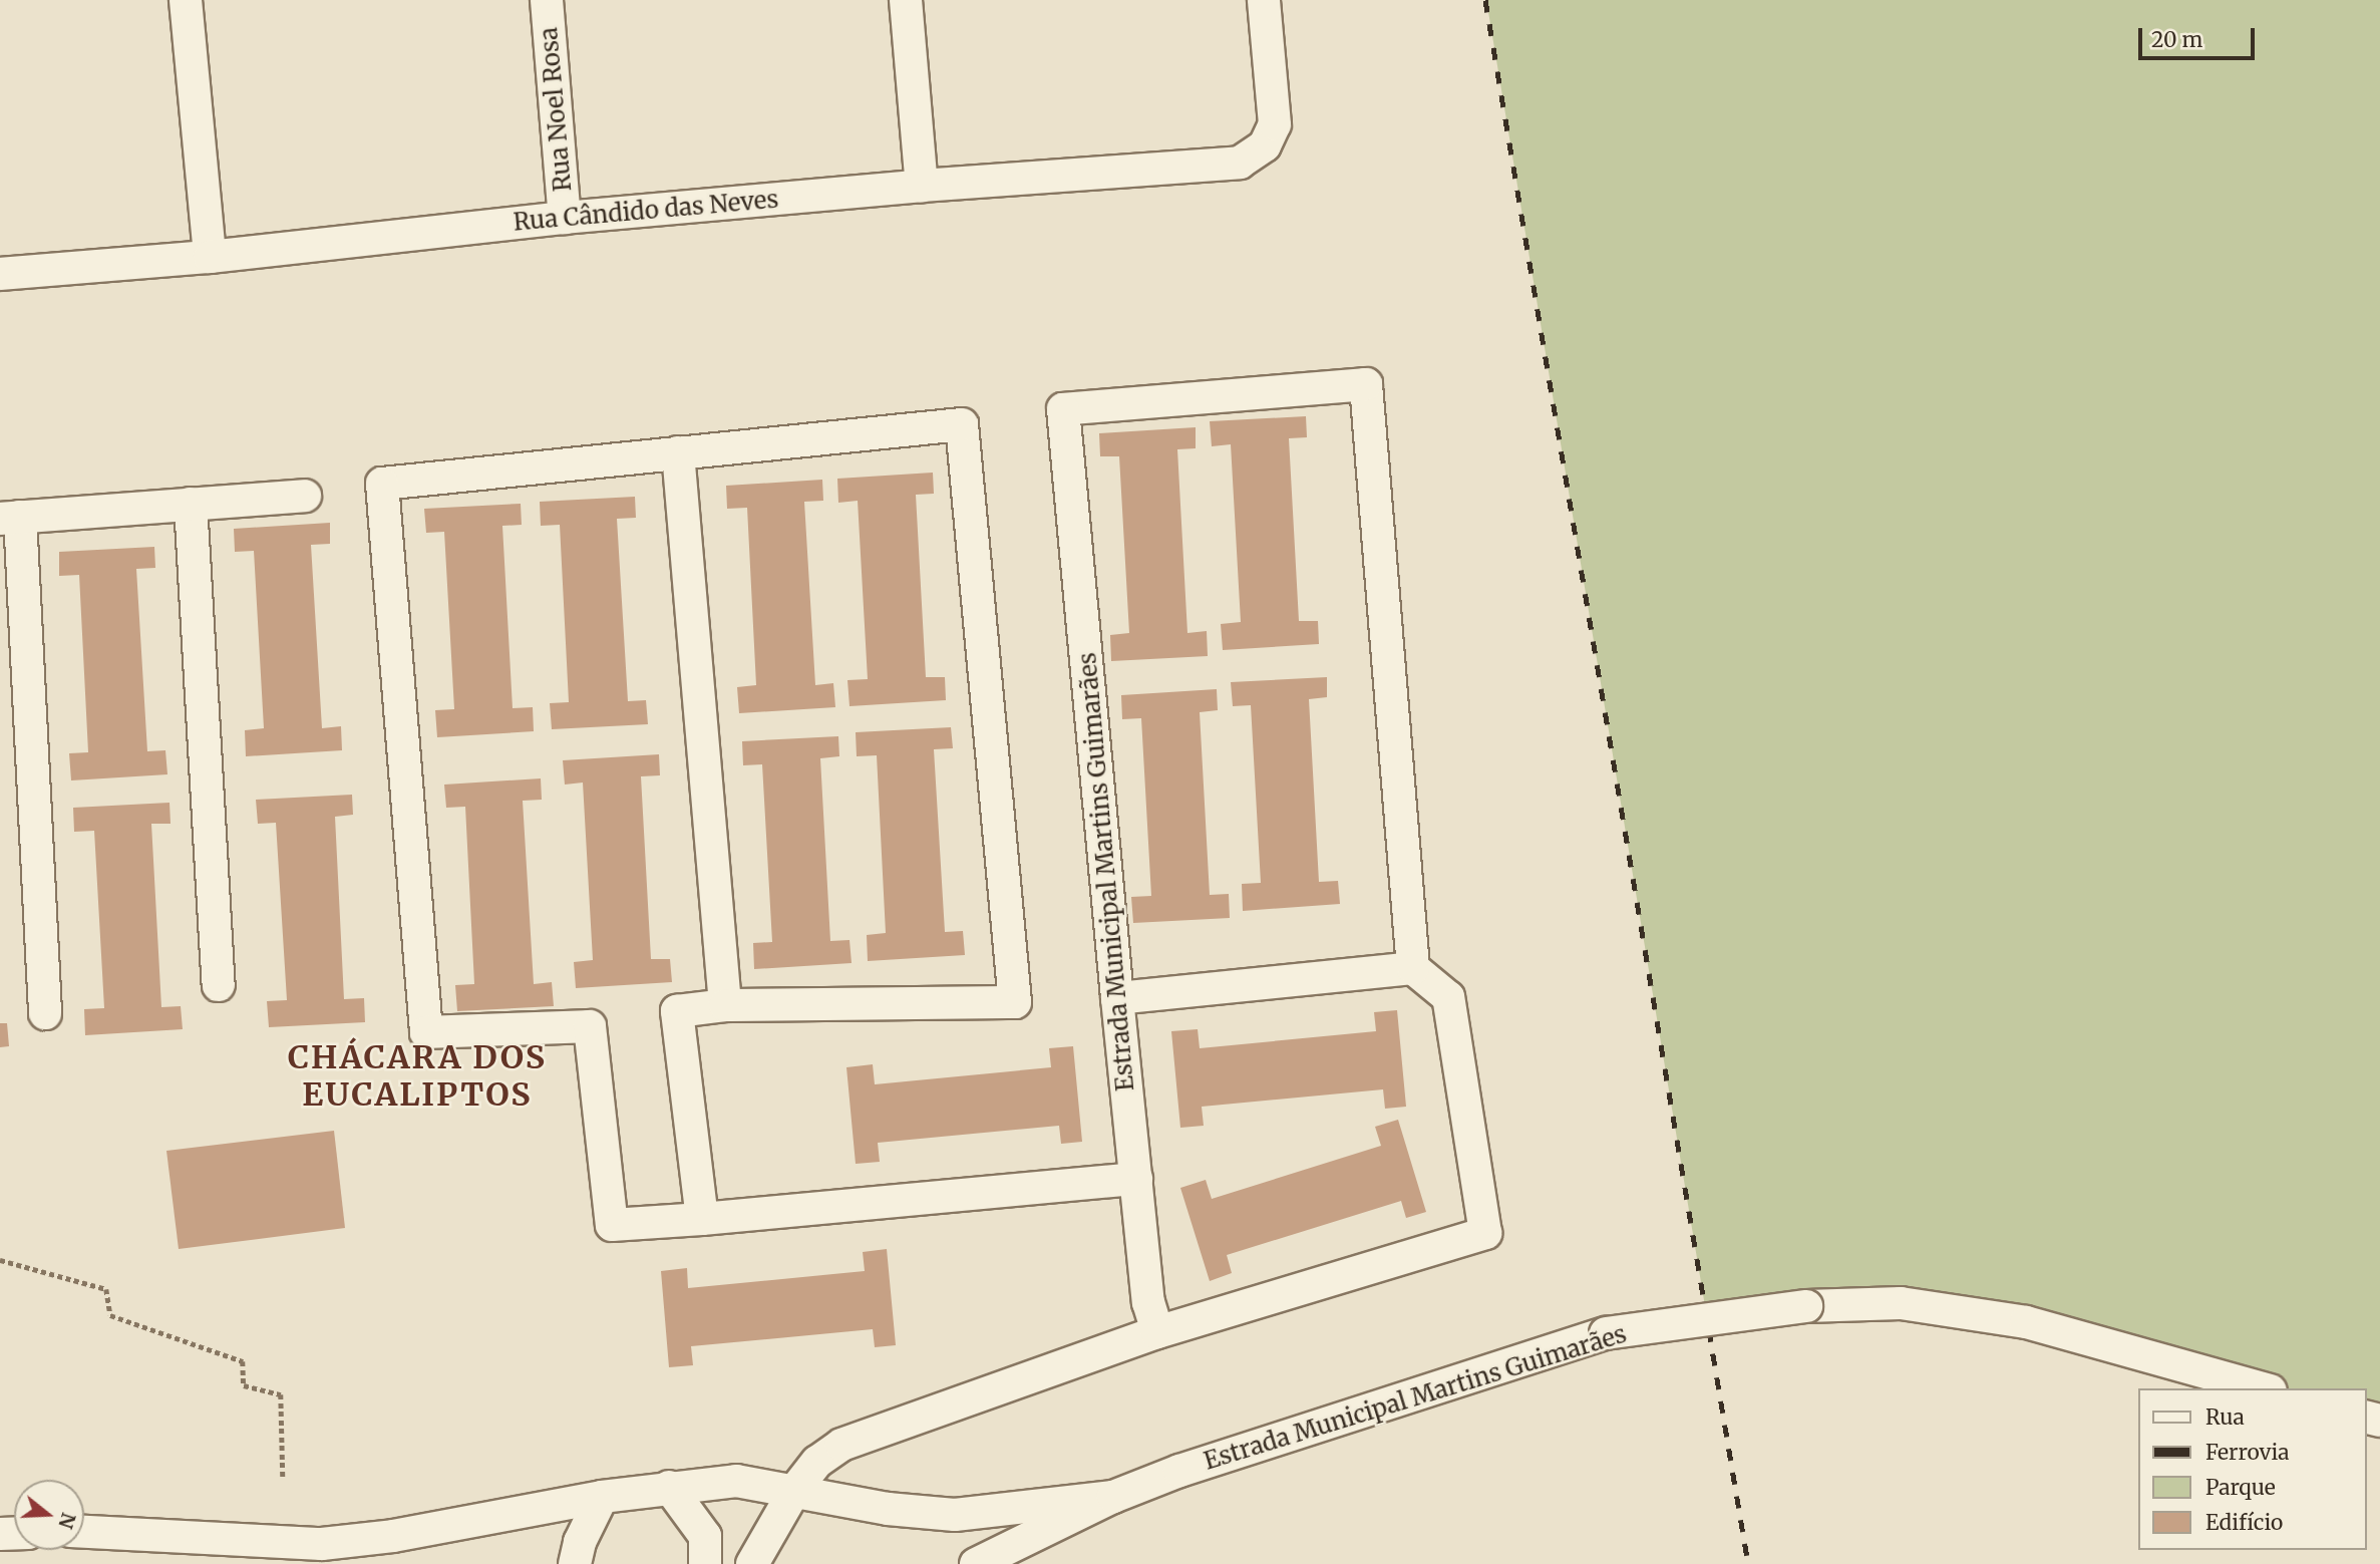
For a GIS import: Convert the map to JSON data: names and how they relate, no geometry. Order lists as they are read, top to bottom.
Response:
{
  "streets": {
    "street": ["Rua Noel Rosa", "Rua Cândido das Neves", "Estrada Municipal Martins Guimarães"]
  },
  "crossings": [
    ["Rua Noel Rosa", "Rua Cândido das Neves"]
  ],
  "districts": ["CHÁCARA DOS EUCALIPTOS"],
  "legend": [
    "Rua",
    "Ferrovia",
    "Parque",
    "Edifício"
  ],
  "scale_bar": "20 m",
  "north": "right"
}
